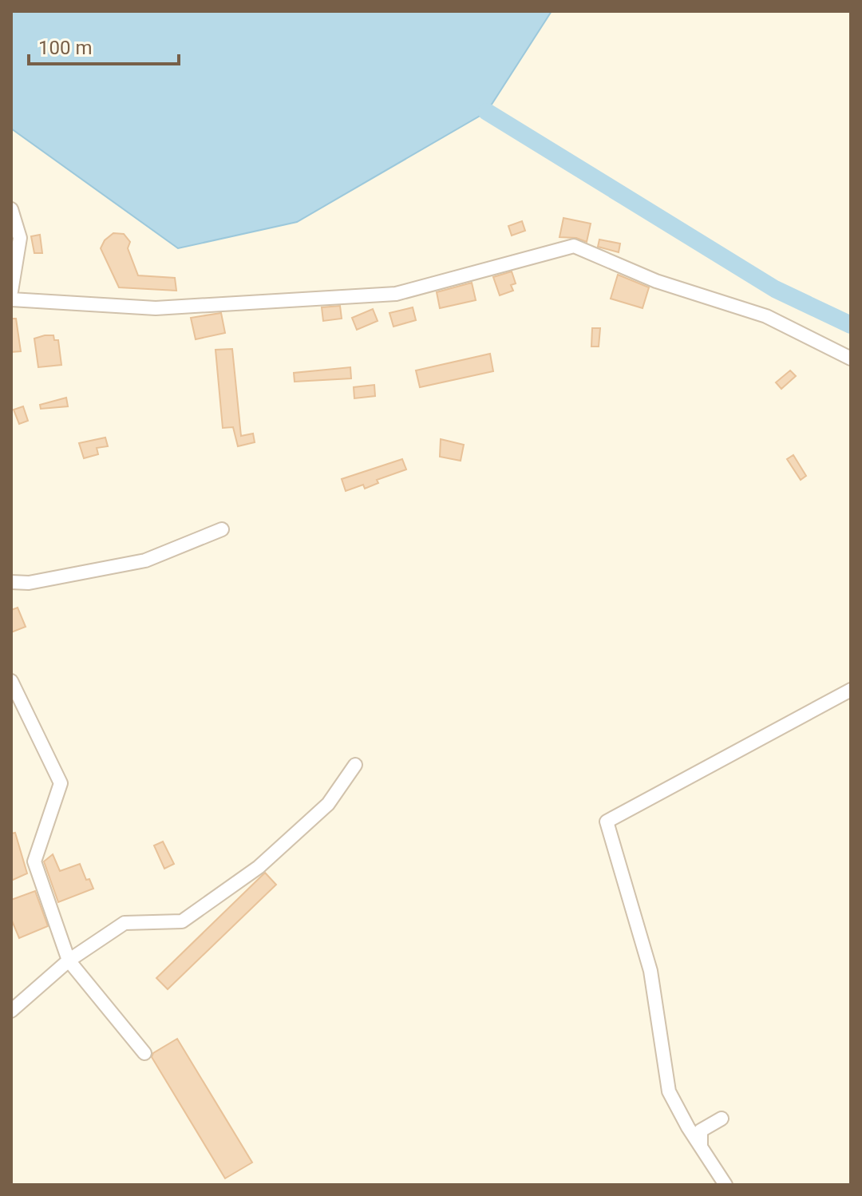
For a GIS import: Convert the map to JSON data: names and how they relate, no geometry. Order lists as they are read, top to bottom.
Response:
{
  "scale_bar": "100 m"
}
